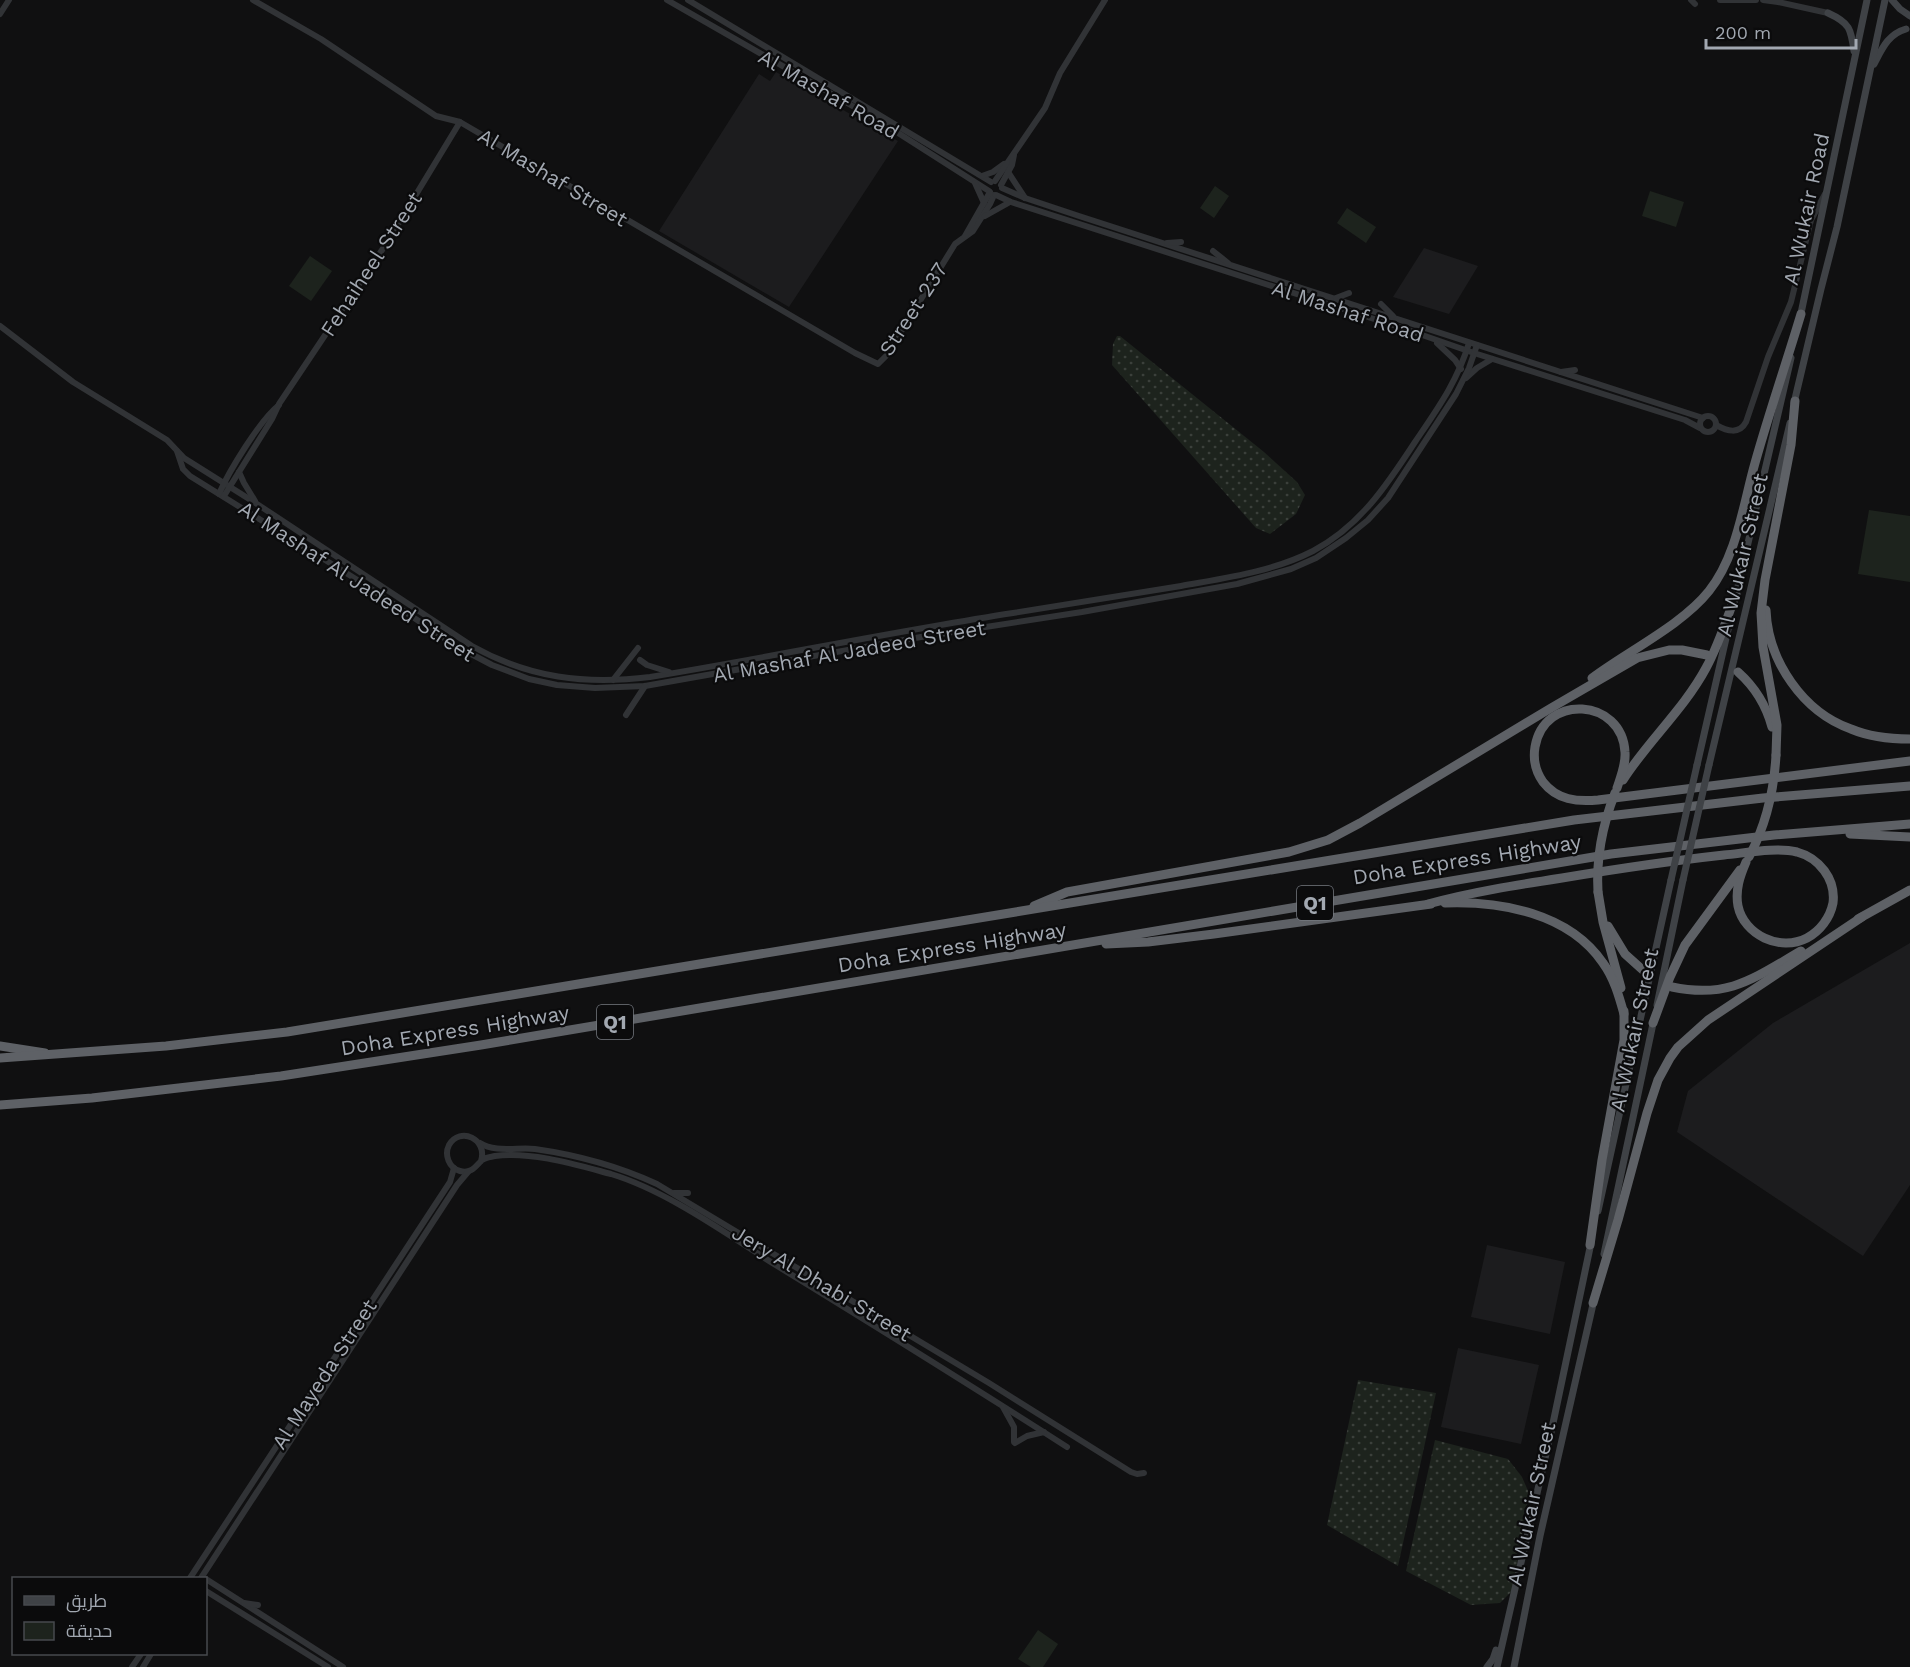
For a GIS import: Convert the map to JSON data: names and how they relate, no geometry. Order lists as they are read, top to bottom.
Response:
{
  "streets": {
    "highway": ["Doha Express Highway", "Q1"],
    "main road": ["Al Wukair Road", "Al Wukair Street"],
    "street": [
      "Al Mashaf Road",
      "Al Mashaf Street",
      "Fehaiheel Street",
      "Street 237",
      "Al Mashaf Al Jadeed Street",
      "Jery Al Dhabi Street",
      "Al Mayeda Street"
    ]
  },
  "crossings": [
    ["Al Mashaf Road", "Street 237"],
    ["Al Mashaf Road", "Al Mashaf Al Jadeed Street"],
    ["Al Mashaf Street", "Fehaiheel Street"],
    ["Al Mashaf Street", "Street 237"],
    ["Al Wukair Road", "Al Wukair Street"],
    ["Fehaiheel Street", "Al Mashaf Al Jadeed Street"],
    ["Jery Al Dhabi Street", "Al Mayeda Street"]
  ],
  "legend": ["طريق", "حديقة"],
  "scale_bar": "200 m"
}
